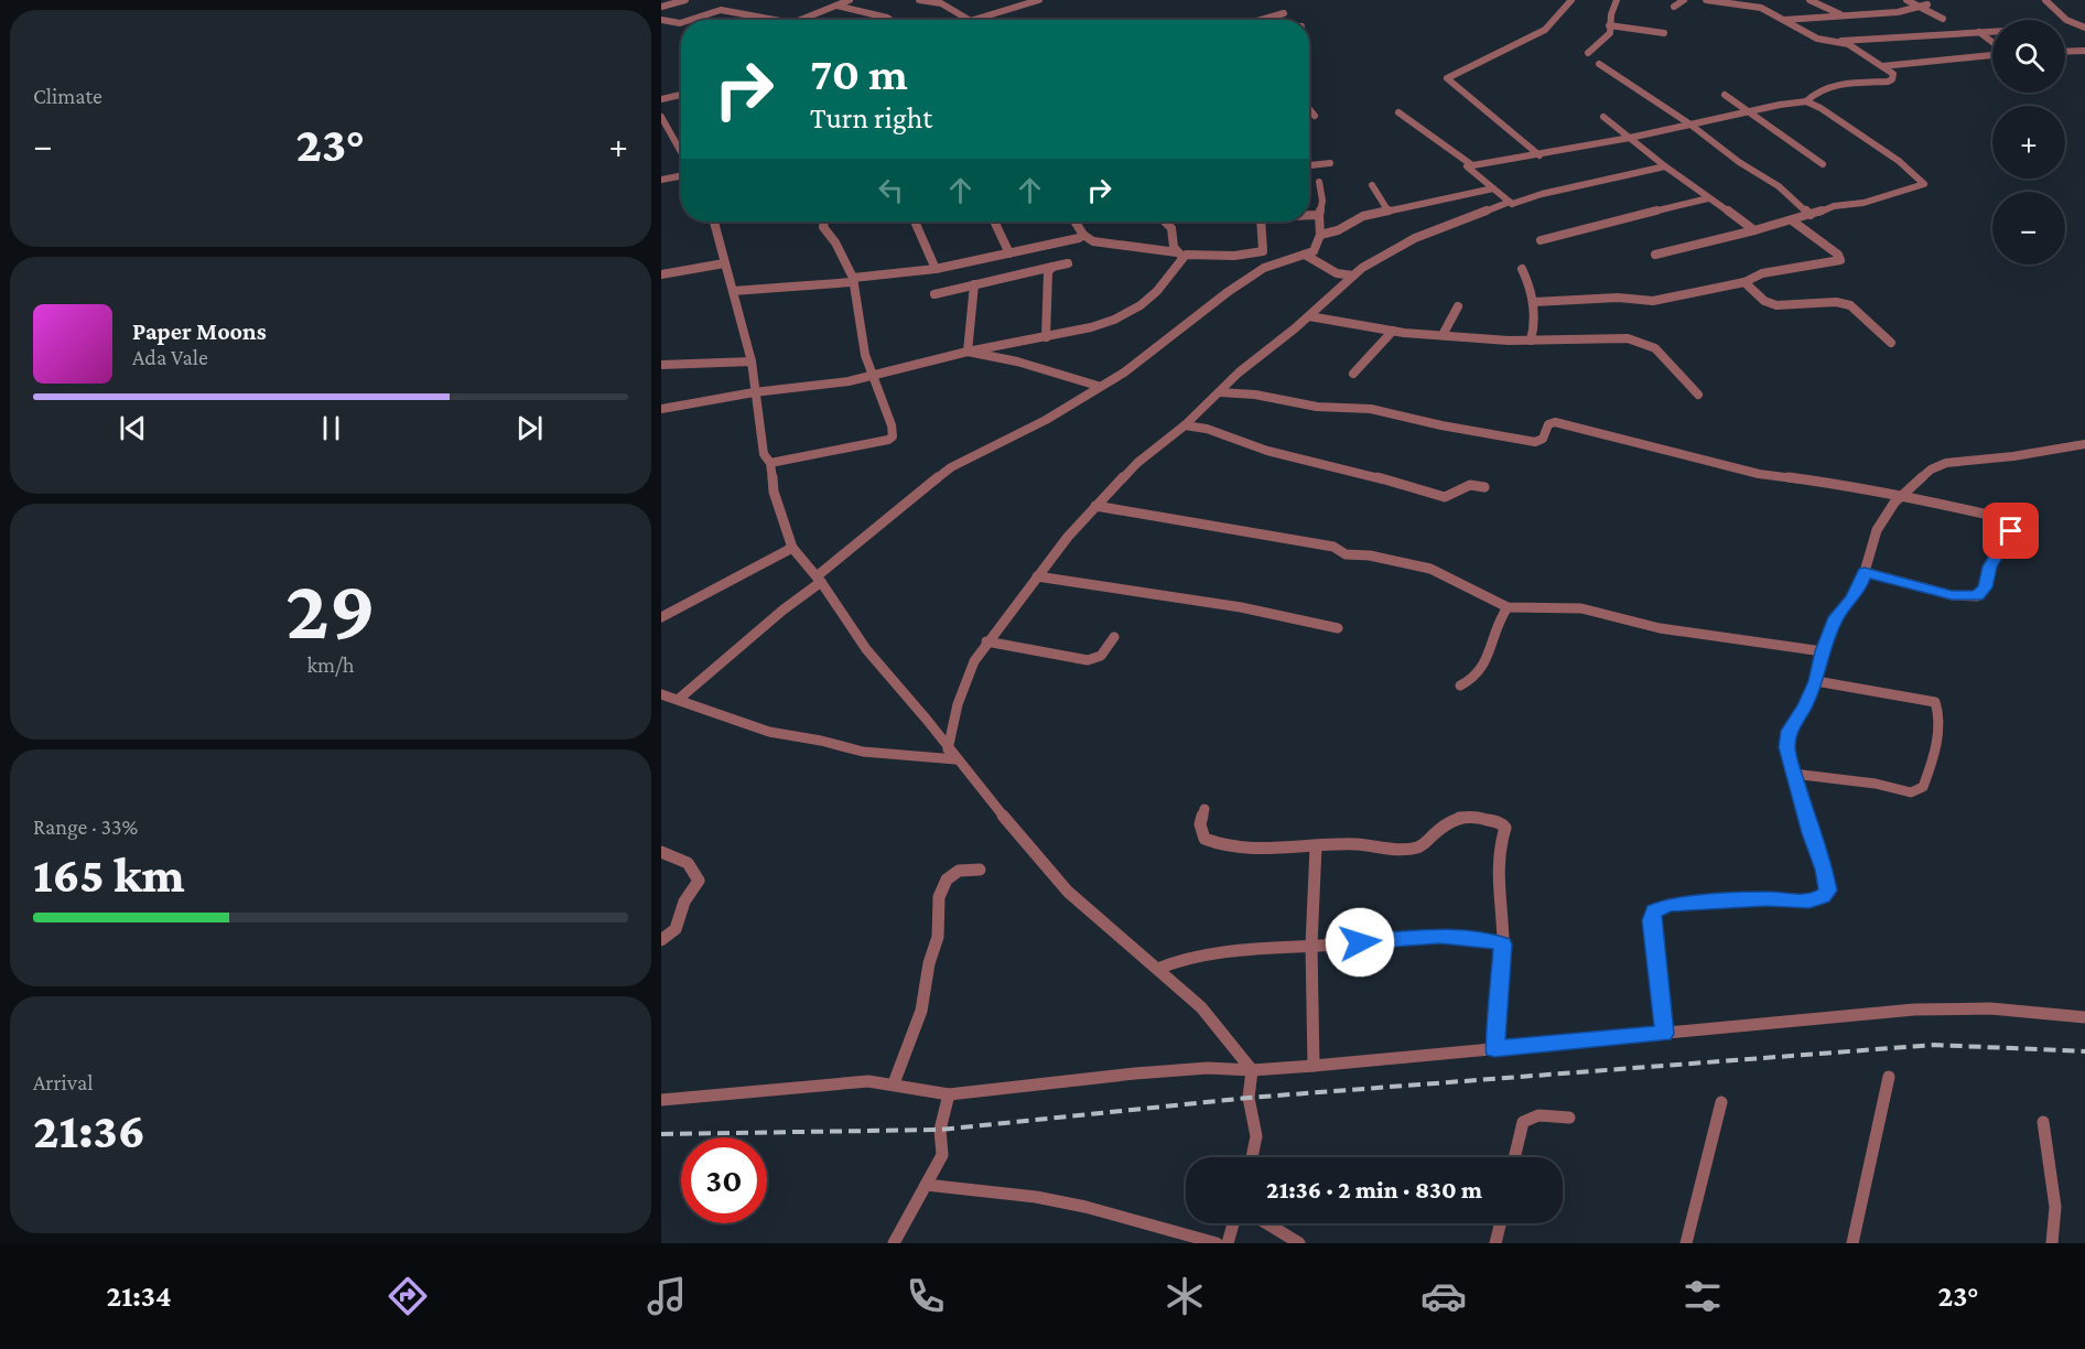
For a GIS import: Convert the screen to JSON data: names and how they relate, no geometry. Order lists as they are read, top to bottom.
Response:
{
  "page": {
    "tile": [
      "Climate",
      ["29", "km/h"],
      ["Range · 33%", "165 km"],
      ["Arrival", "21:36"]
    ],
    "map_buttons": ["+", "−"],
    "turn": ["70 m", "Turn right"],
    "heat": ["−", "23°", "+"],
    "song": ["Paper Moons", "Ada Vale"],
    "limit": "30",
    "trip": "21:36 · 2 min · 830 m",
    "tabs": ["21:34", "23°"]
  }
}
